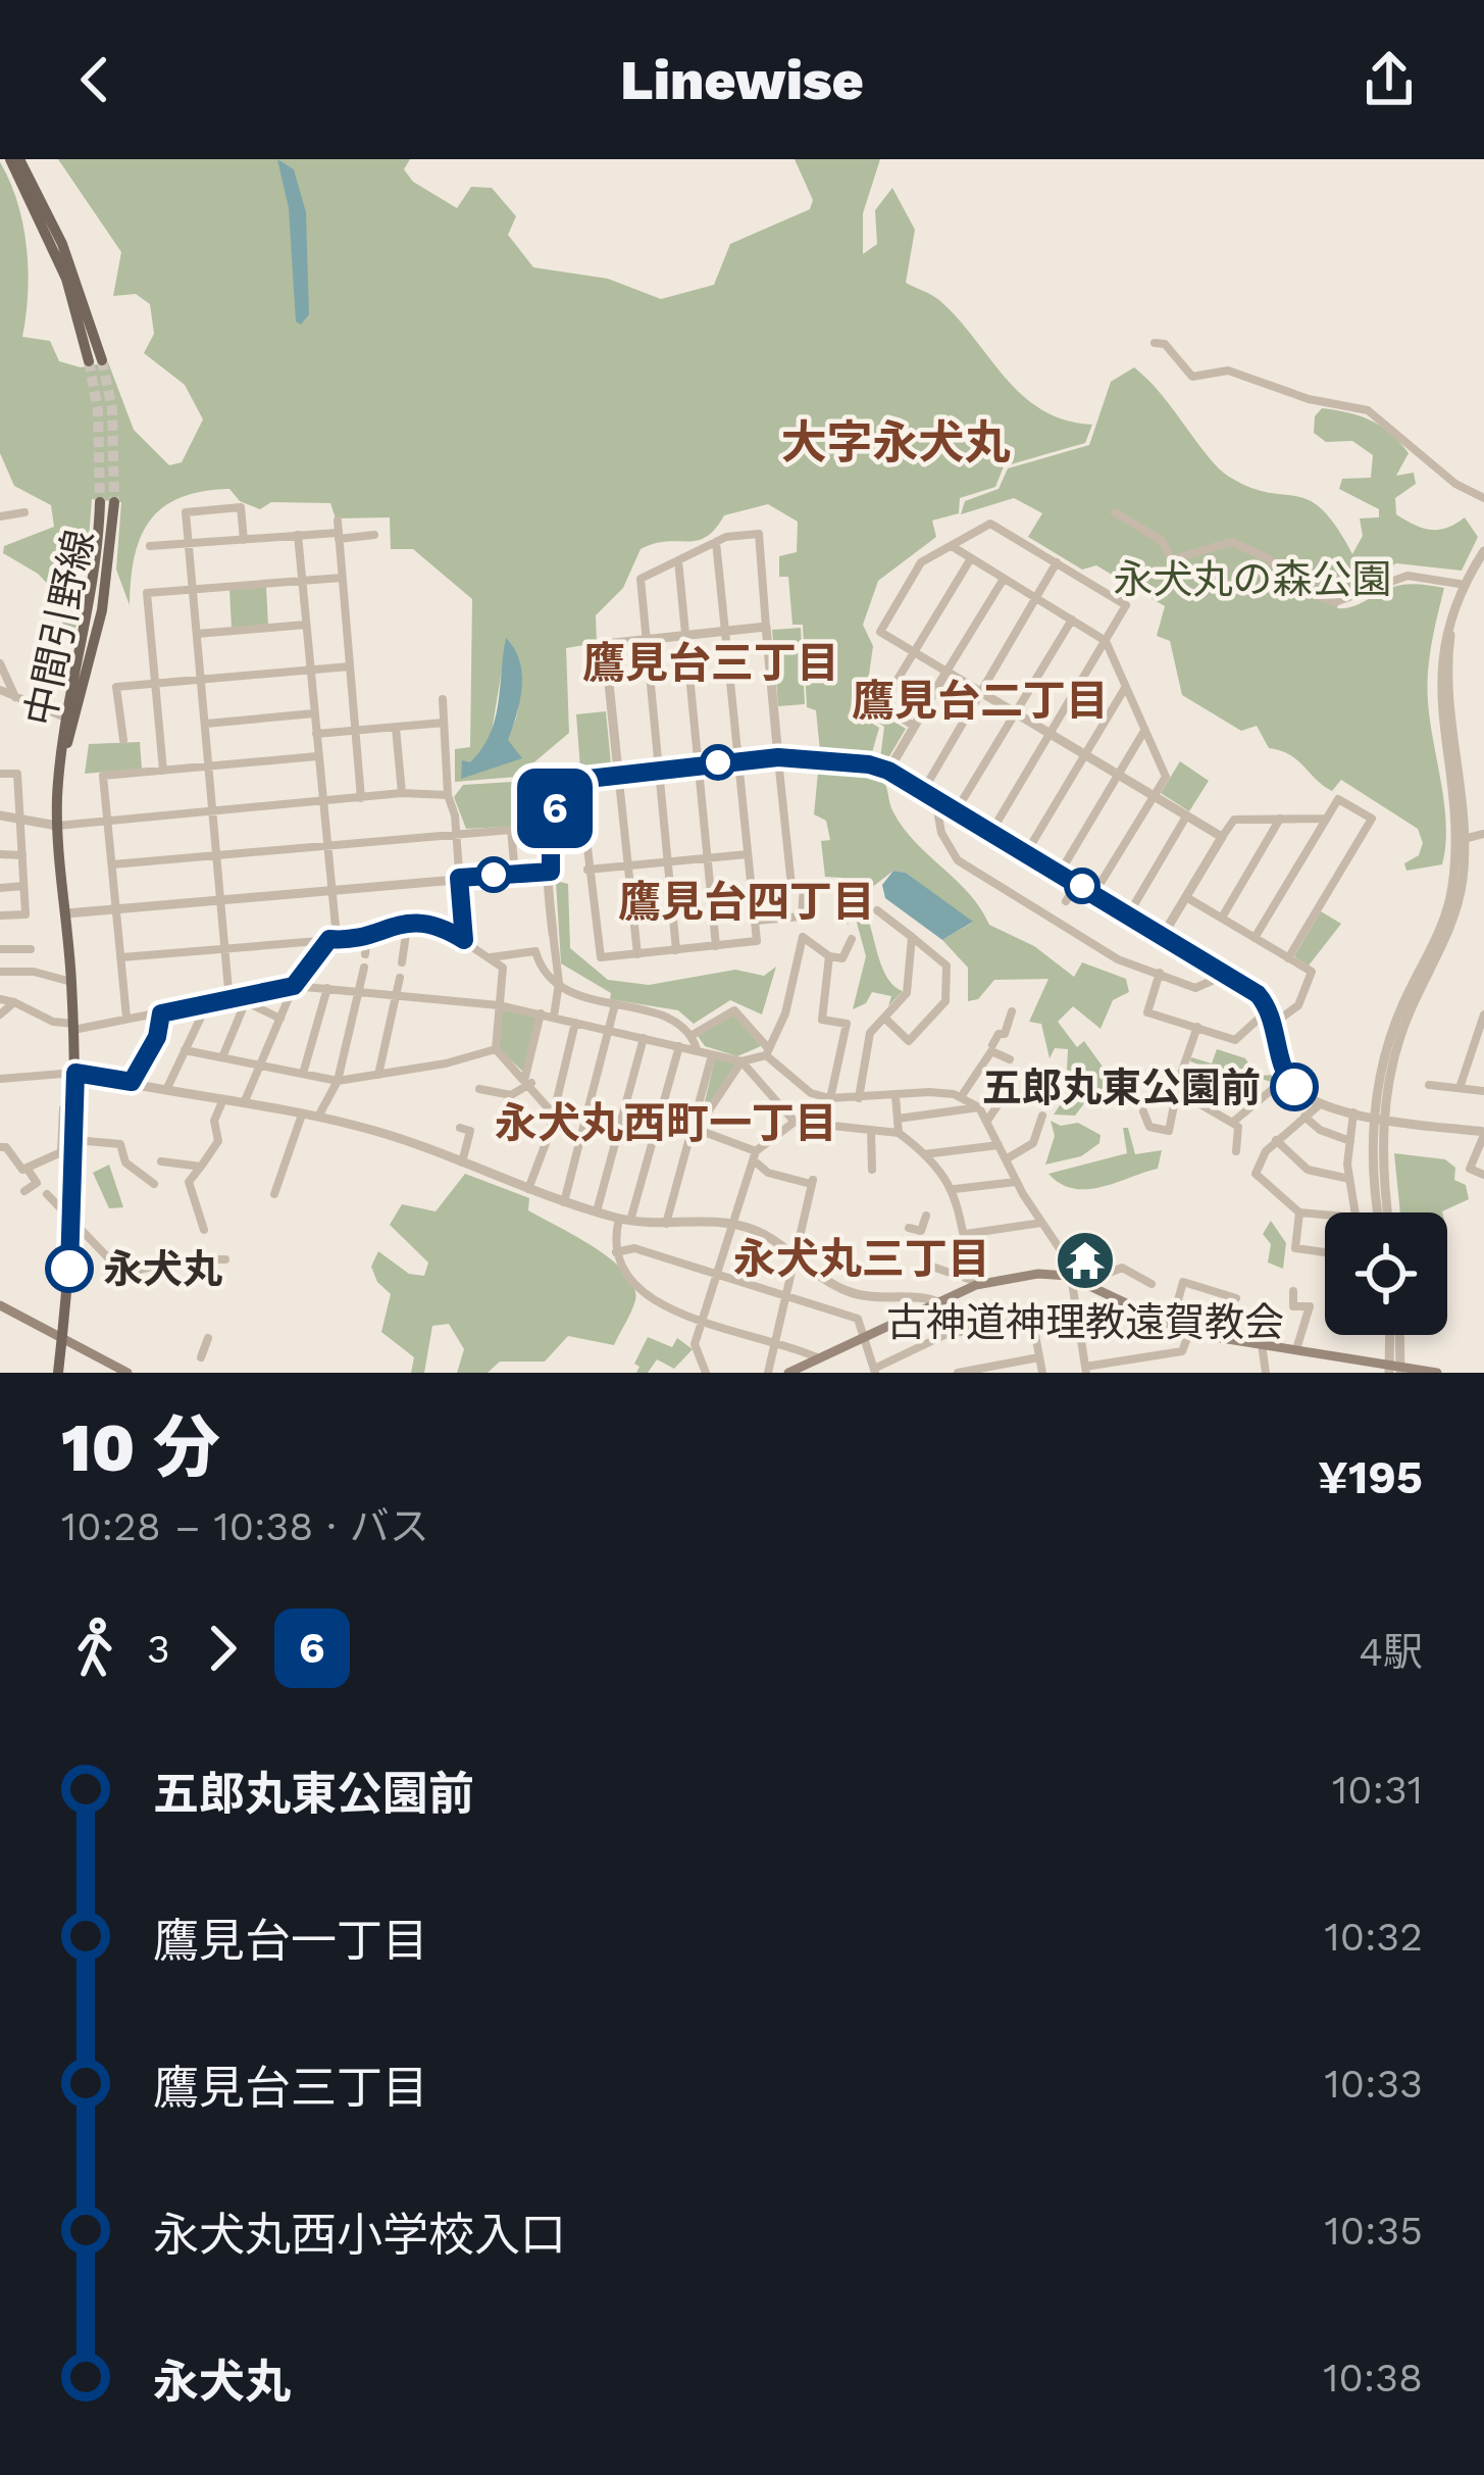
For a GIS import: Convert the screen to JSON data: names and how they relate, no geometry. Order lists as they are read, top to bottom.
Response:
{
  "streets": {
    "main road": ["中間引野線"]
  },
  "districts": [
    "大字永犬丸",
    "鷹見台三丁目",
    "鷹見台二丁目",
    "鷹見台四丁目",
    "永犬丸西町一丁目",
    "永犬丸三丁目"
  ],
  "parks": ["永犬丸の森公園"],
  "places": {
    "other": ["五郎丸東公園前", "永犬丸"],
    "temple": ["古神道神理教遠賀教会"]
  },
  "lines": ["bus line 6"],
  "page": {
    "header": "Linewise",
    "on_map": "6",
    "heading": ["10 分", "10:28 – 10:38 · バス", "¥195"],
    "legs": ["3", "6", "4駅"],
    "list": [
      {
        "name": "五郎丸東公園前",
        "value": "10:31"
      },
      {
        "name": "鷹見台一丁目",
        "value": "10:32"
      },
      {
        "name": "鷹見台三丁目",
        "value": "10:33"
      },
      {
        "name": "永犬丸西小学校入口",
        "value": "10:35"
      },
      {
        "name": "永犬丸",
        "value": "10:38"
      }
    ]
  }
}
